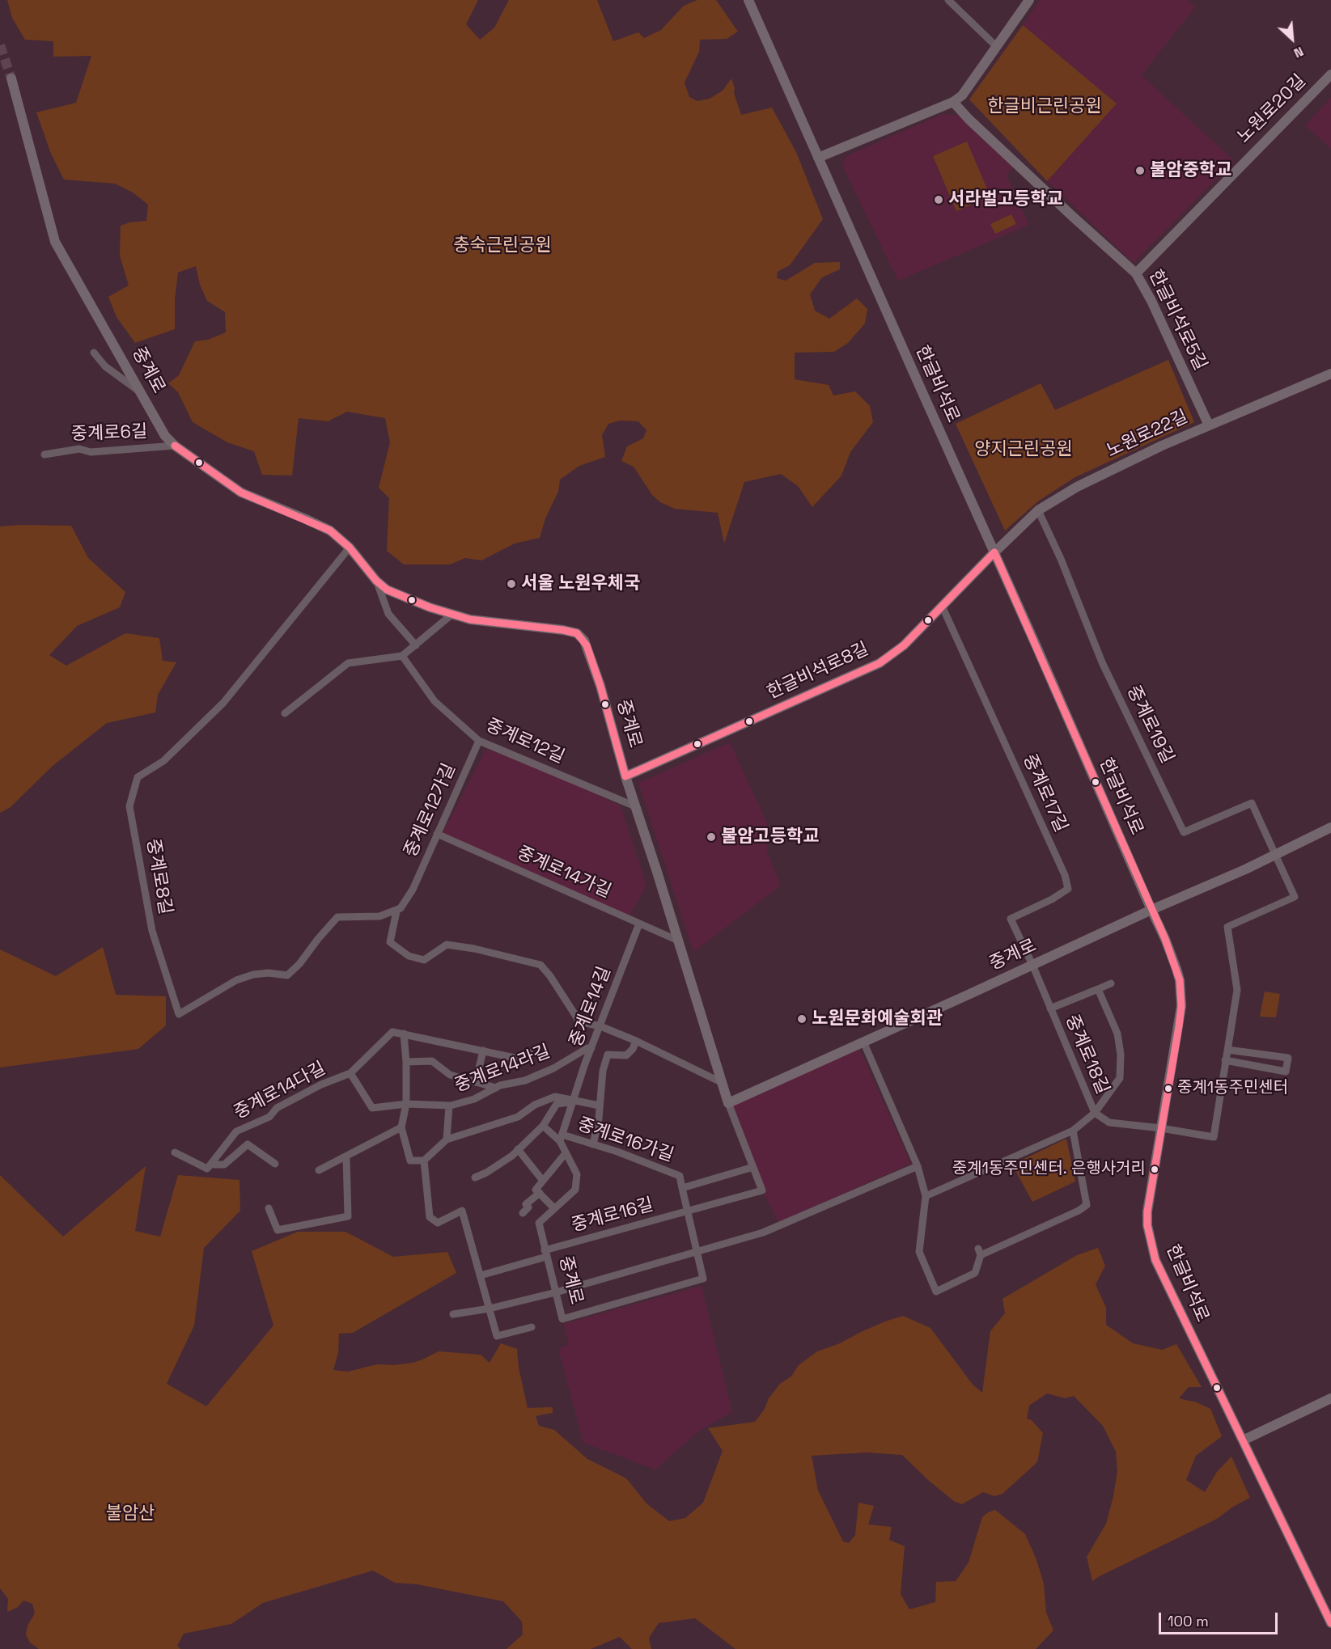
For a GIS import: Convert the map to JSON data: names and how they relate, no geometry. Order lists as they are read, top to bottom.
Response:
{
  "streets": {
    "street": [
      "노원로20길",
      "한글비석로5길",
      "중계로",
      "한글비석로",
      "중계로6길",
      "노원로22길",
      "한글비석로8길",
      "중계로19길",
      "중계로12길",
      "중계로17길",
      "중계로12가길",
      "중계로14가길",
      "중계로8길",
      "중계로14길",
      "중계로18길",
      "중계로14라길",
      "중계로14다길",
      "중계로16가길",
      "중계로16길"
    ]
  },
  "crossings": [
    ["노원로20길", "한글비석로5길"],
    ["한글비석로5길", "노원로22길"],
    ["중계로", "한글비석로"],
    ["중계로", "중계로6길"],
    ["중계로", "한글비석로8길"],
    ["중계로", "중계로19길"],
    ["중계로", "중계로12길"],
    ["중계로", "중계로17길"],
    ["중계로", "중계로14가길"],
    ["중계로", "중계로8길"],
    ["중계로", "중계로18길"],
    ["중계로", "중계로16길"],
    ["한글비석로", "노원로22길"],
    ["한글비석로", "한글비석로8길"],
    ["한글비석로", "중계로18길"],
    ["노원로22길", "한글비석로8길"],
    ["노원로22길", "중계로19길"],
    ["한글비석로8길", "중계로17길"],
    ["중계로12길", "중계로12가길"],
    ["중계로17길", "중계로18길"],
    ["중계로12가길", "중계로14가길"],
    ["중계로12가길", "중계로8길"],
    ["중계로14가길", "중계로14길"],
    ["중계로14길", "중계로14라길"],
    ["중계로14길", "중계로16가길"],
    ["중계로14라길", "중계로14다길"],
    ["중계로16가길", "중계로16길"]
  ],
  "parks": [
    "한글비근린공원",
    "충숙근린공원",
    "양지근린공원",
    "불암산"
  ],
  "places": [
    "불암중학교",
    "서라벌고등학교",
    "서울 노원우체국",
    "불암고등학교",
    "노원문화예술회관",
    "중계1동주민센터",
    "중계1동주민센터. 은행사거리"
  ],
  "scale_bar": "100 m",
  "north": "bottom right"
}
